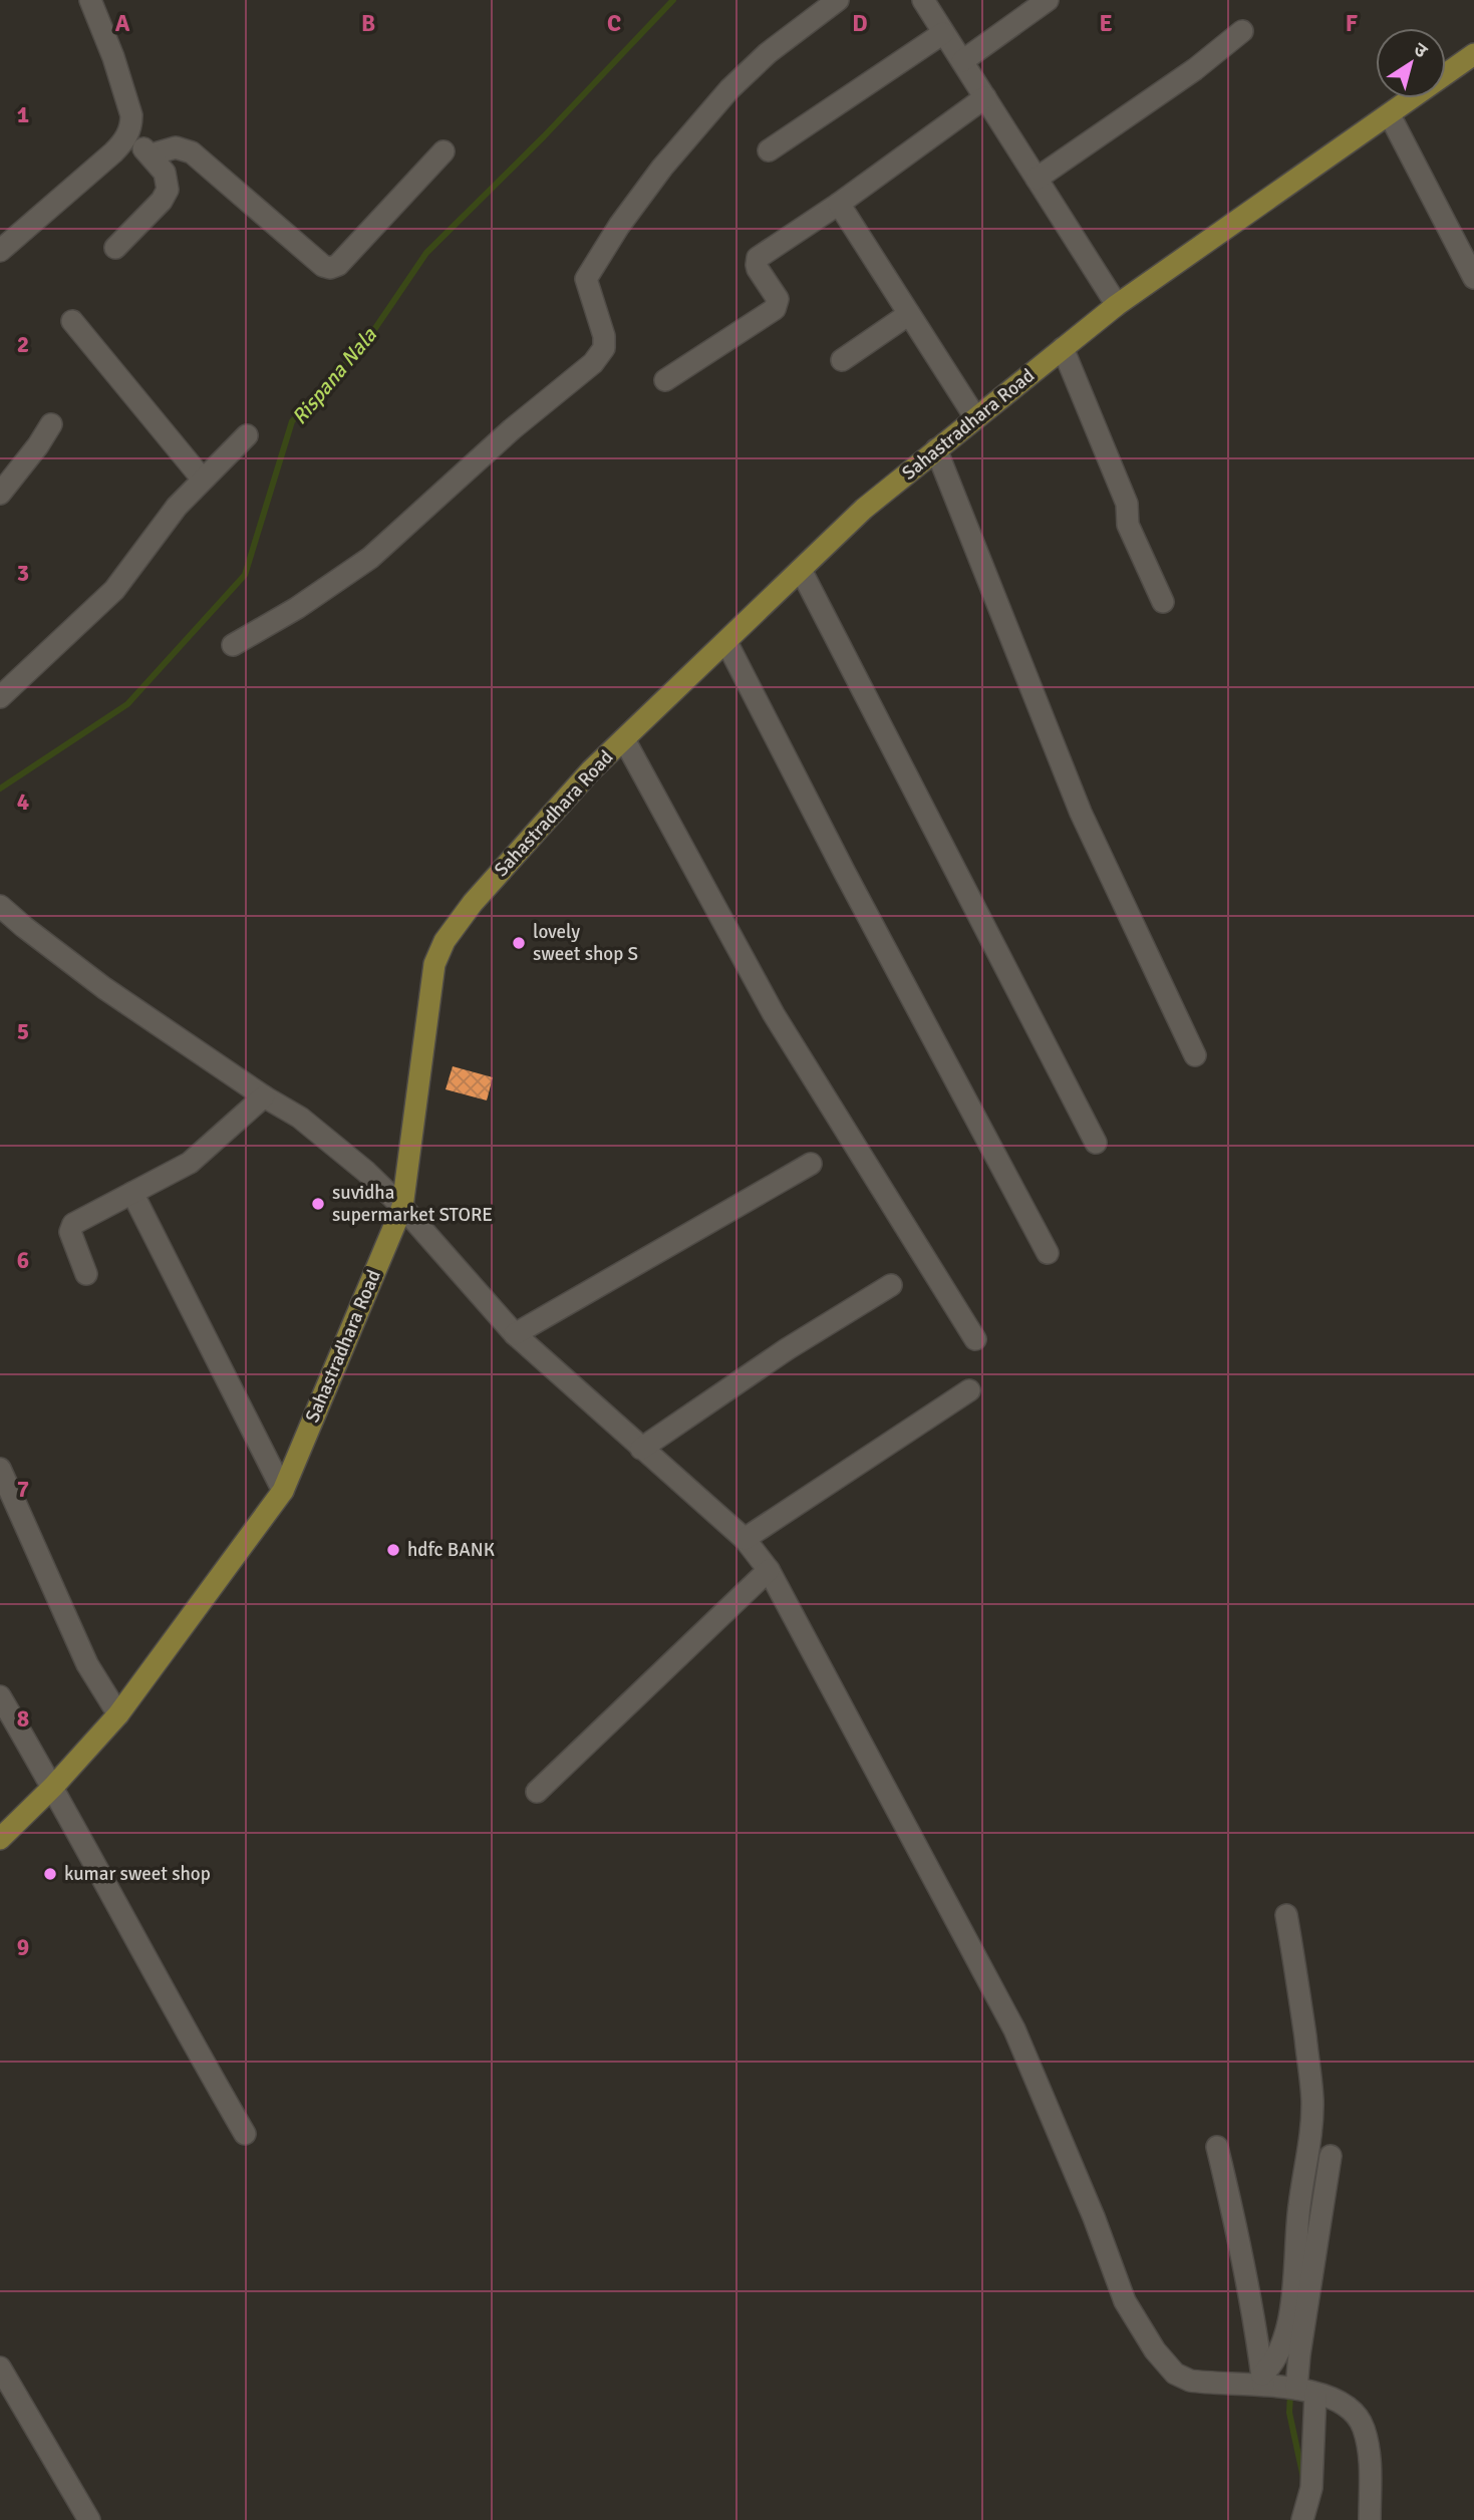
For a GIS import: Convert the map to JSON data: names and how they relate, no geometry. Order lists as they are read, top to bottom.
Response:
{
  "streets": {
    "main road": ["Sahastradhara Road"]
  },
  "water": ["Rispana Nala"],
  "places": [
    "lovely sweet shop S",
    "suvidha supermarket STORE",
    "hdfc BANK",
    "kumar sweet shop"
  ],
  "north": "top right",
  "grid": {
    "columns": [
      "A",
      "B",
      "C",
      "D",
      "E",
      "F"
    ],
    "rows": [
      "1",
      "2",
      "3",
      "4",
      "5",
      "6",
      "7",
      "8",
      "9"
    ]
  }
}
